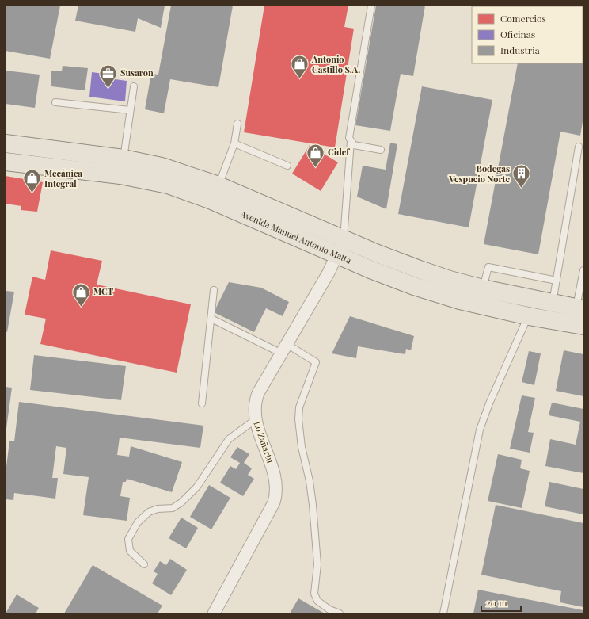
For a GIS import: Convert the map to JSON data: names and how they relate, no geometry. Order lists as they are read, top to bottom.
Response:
{
  "streets": {
    "main road": ["Avenida Manuel Antonio Matta"],
    "street": ["Lo Zañartu"]
  },
  "crossings": [
    ["Avenida Manuel Antonio Matta", "Lo Zañartu"]
  ],
  "places": {
    "shop": [
      "Antonio Castillo S.A.",
      "Cidef",
      "Mecánica Integral",
      "MCT"
    ],
    "office": ["Susaron"],
    "building": ["Bodegas Vespucio Norte"]
  },
  "legend": ["Comercios", "Oficinas", "Industria"],
  "scale_bar": "20 m"
}
